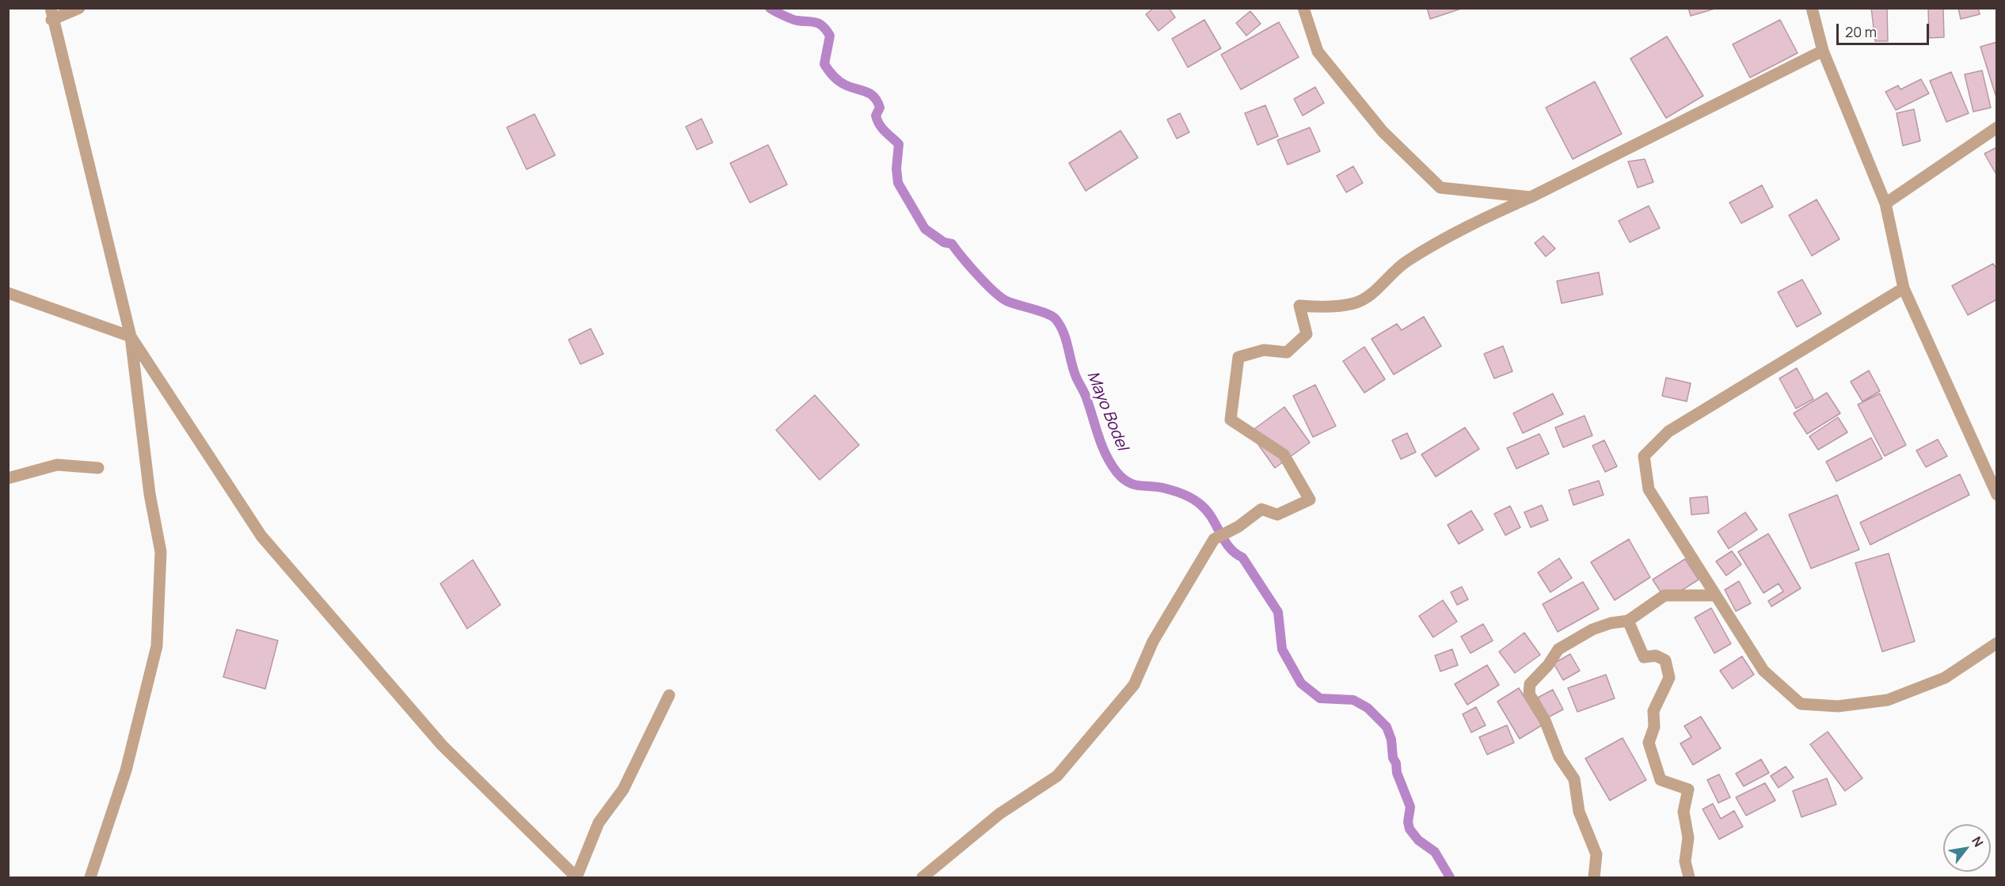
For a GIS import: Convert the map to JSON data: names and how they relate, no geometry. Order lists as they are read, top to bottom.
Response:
{
  "water": ["Mayo Bodel"],
  "scale_bar": "20 m",
  "north": "top right"
}
